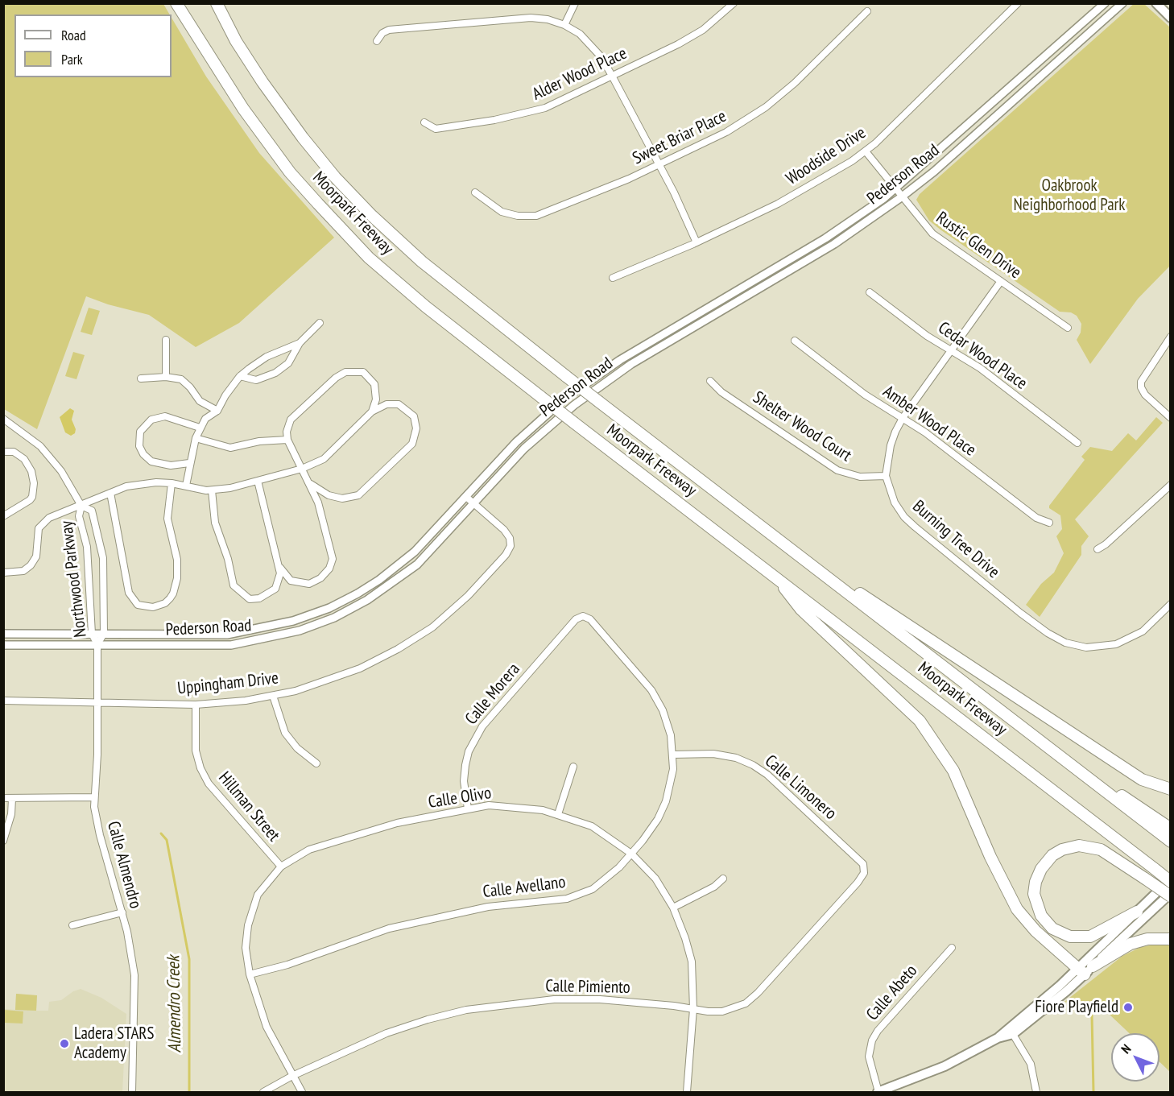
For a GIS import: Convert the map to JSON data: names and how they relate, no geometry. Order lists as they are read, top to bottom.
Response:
{
  "streets": {
    "highway": ["Moorpark Freeway"],
    "street": [
      "Alder Wood Place",
      "Sweet Briar Place",
      "Woodside Drive",
      "Pederson Road",
      "Rustic Glen Drive",
      "Cedar Wood Place",
      "Amber Wood Place",
      "Shelter Wood Court",
      "Burning Tree Drive",
      "Northwood Parkway",
      "Uppingham Drive",
      "Calle Morera",
      "Calle Limonero",
      "Calle Olivo",
      "Hillman Street",
      "Calle Almendro",
      "Calle Avellano",
      "Calle Pimiento",
      "Calle Abeto"
    ]
  },
  "crossings": [
    ["Woodside Drive", "Rustic Glen Drive"],
    ["Pederson Road", "Rustic Glen Drive"],
    ["Pederson Road", "Northwood Parkway"],
    ["Pederson Road", "Uppingham Drive"],
    ["Pederson Road", "Calle Almendro"],
    ["Rustic Glen Drive", "Burning Tree Drive"],
    ["Cedar Wood Place", "Burning Tree Drive"],
    ["Amber Wood Place", "Burning Tree Drive"],
    ["Shelter Wood Court", "Burning Tree Drive"],
    ["Northwood Parkway", "Calle Almendro"],
    ["Uppingham Drive", "Hillman Street"],
    ["Uppingham Drive", "Calle Almendro"],
    ["Calle Morera", "Calle Olivo"],
    ["Calle Morera", "Calle Avellano"],
    ["Calle Limonero", "Calle Avellano"],
    ["Calle Limonero", "Calle Pimiento"],
    ["Calle Olivo", "Hillman Street"],
    ["Calle Olivo", "Calle Avellano"],
    ["Calle Olivo", "Calle Pimiento"]
  ],
  "water": ["Almendro Creek"],
  "parks": ["Oakbrook Neighborhood Park"],
  "places": ["Fiore Playfield", "Ladera STARS Academy"],
  "legend": ["Road", "Park"],
  "north": "top left"
}
